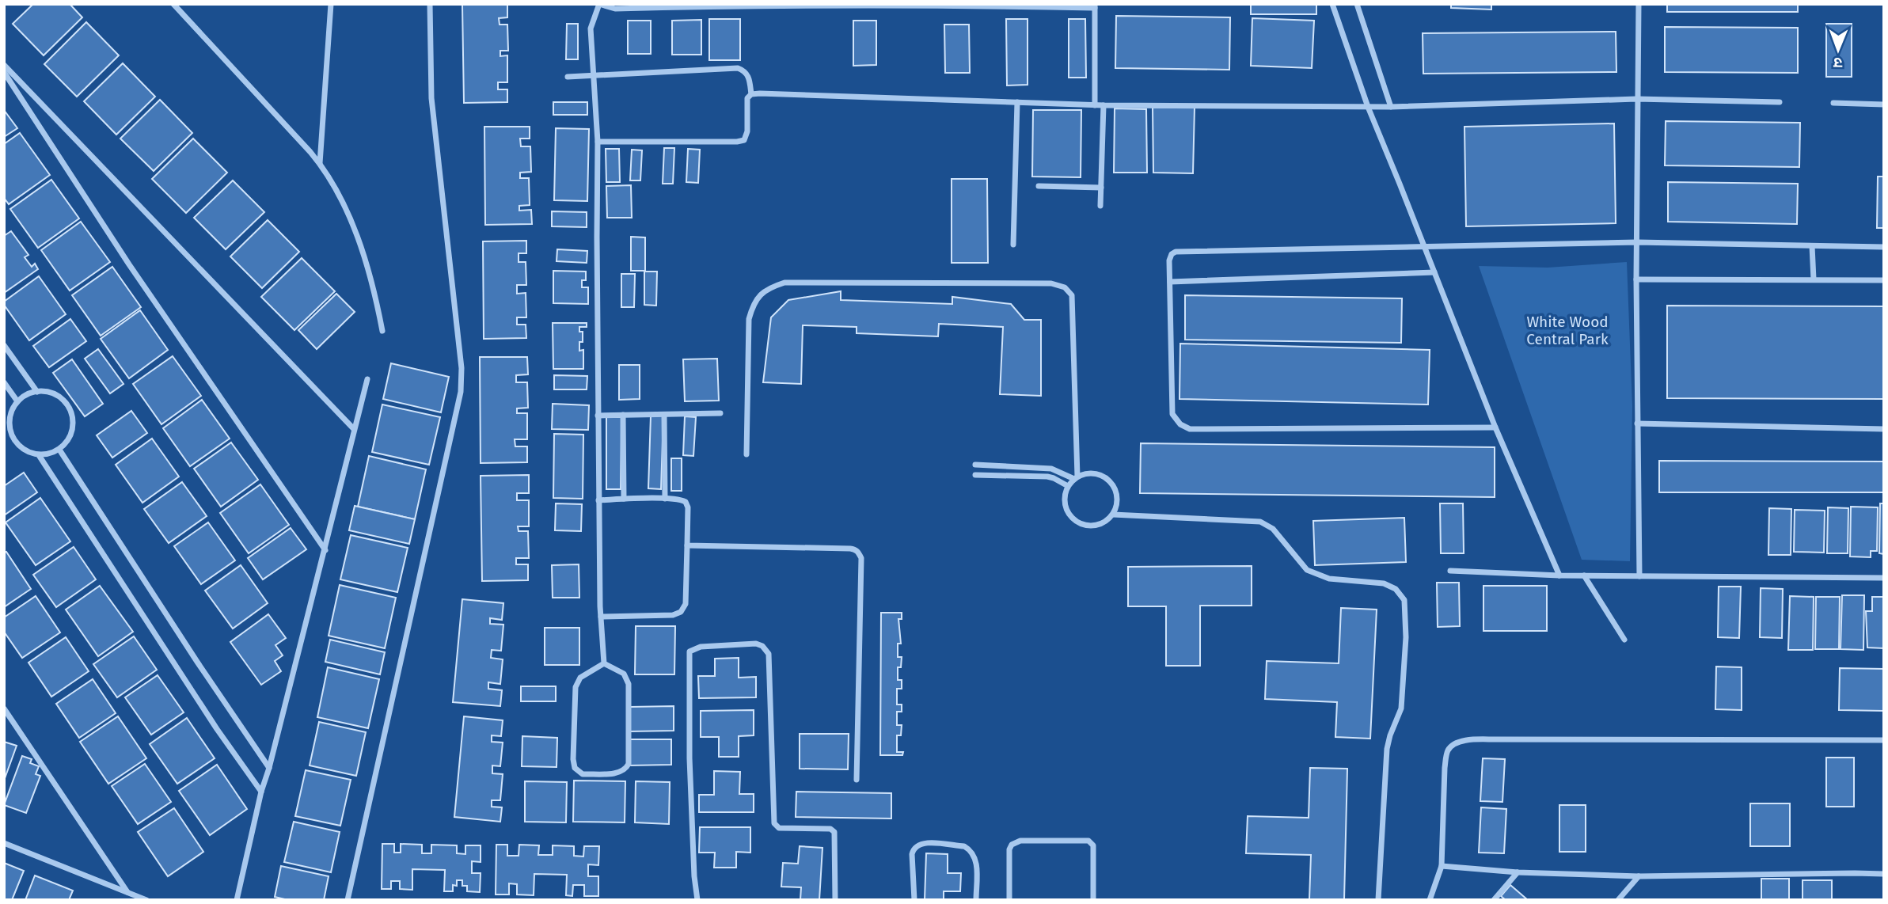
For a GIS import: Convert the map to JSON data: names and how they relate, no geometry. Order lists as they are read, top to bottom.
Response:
{
  "parks": ["White Wood Central Park"],
  "north": "bottom"
}
